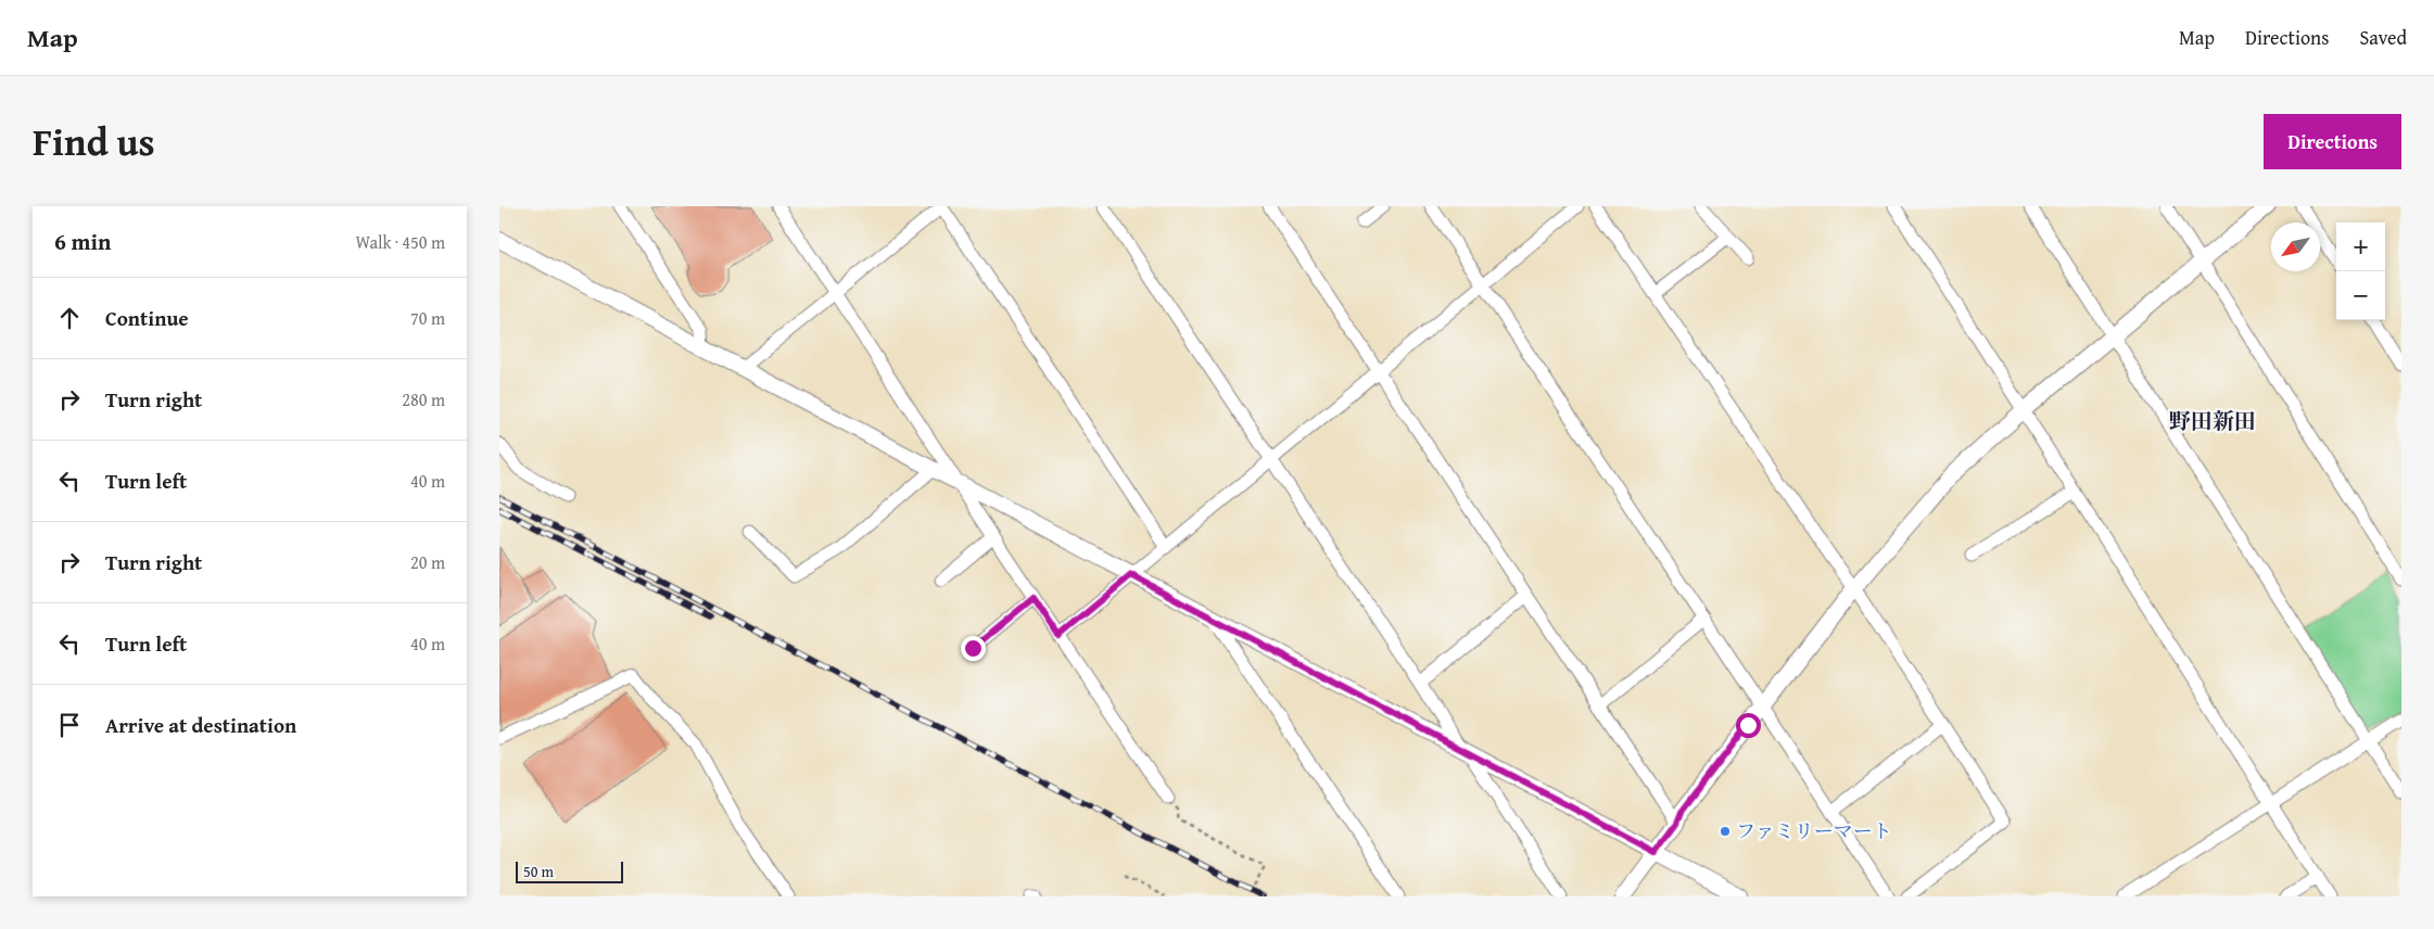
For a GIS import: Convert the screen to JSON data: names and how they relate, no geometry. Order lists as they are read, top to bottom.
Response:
{
  "districts": ["野田新田"],
  "places": ["ファミリーマート"],
  "scale_bar": "50 m",
  "north": "bottom left",
  "page": {
    "header": "Map",
    "nav": ["Map", "Directions", "Saved"],
    "title": "Find us",
    "buttons": "Directions",
    "heading": ["6 min", "Walk · 450 m"],
    "map_buttons": ["+", "−"],
    "list": [
      ["Continue", "70 m"],
      ["Turn right", "280 m"],
      ["Turn left", "40 m"],
      ["Turn right", "20 m"],
      ["Turn left", "40 m"],
      "Arrive at destination"
    ],
    "scale": "50 m"
  }
}
